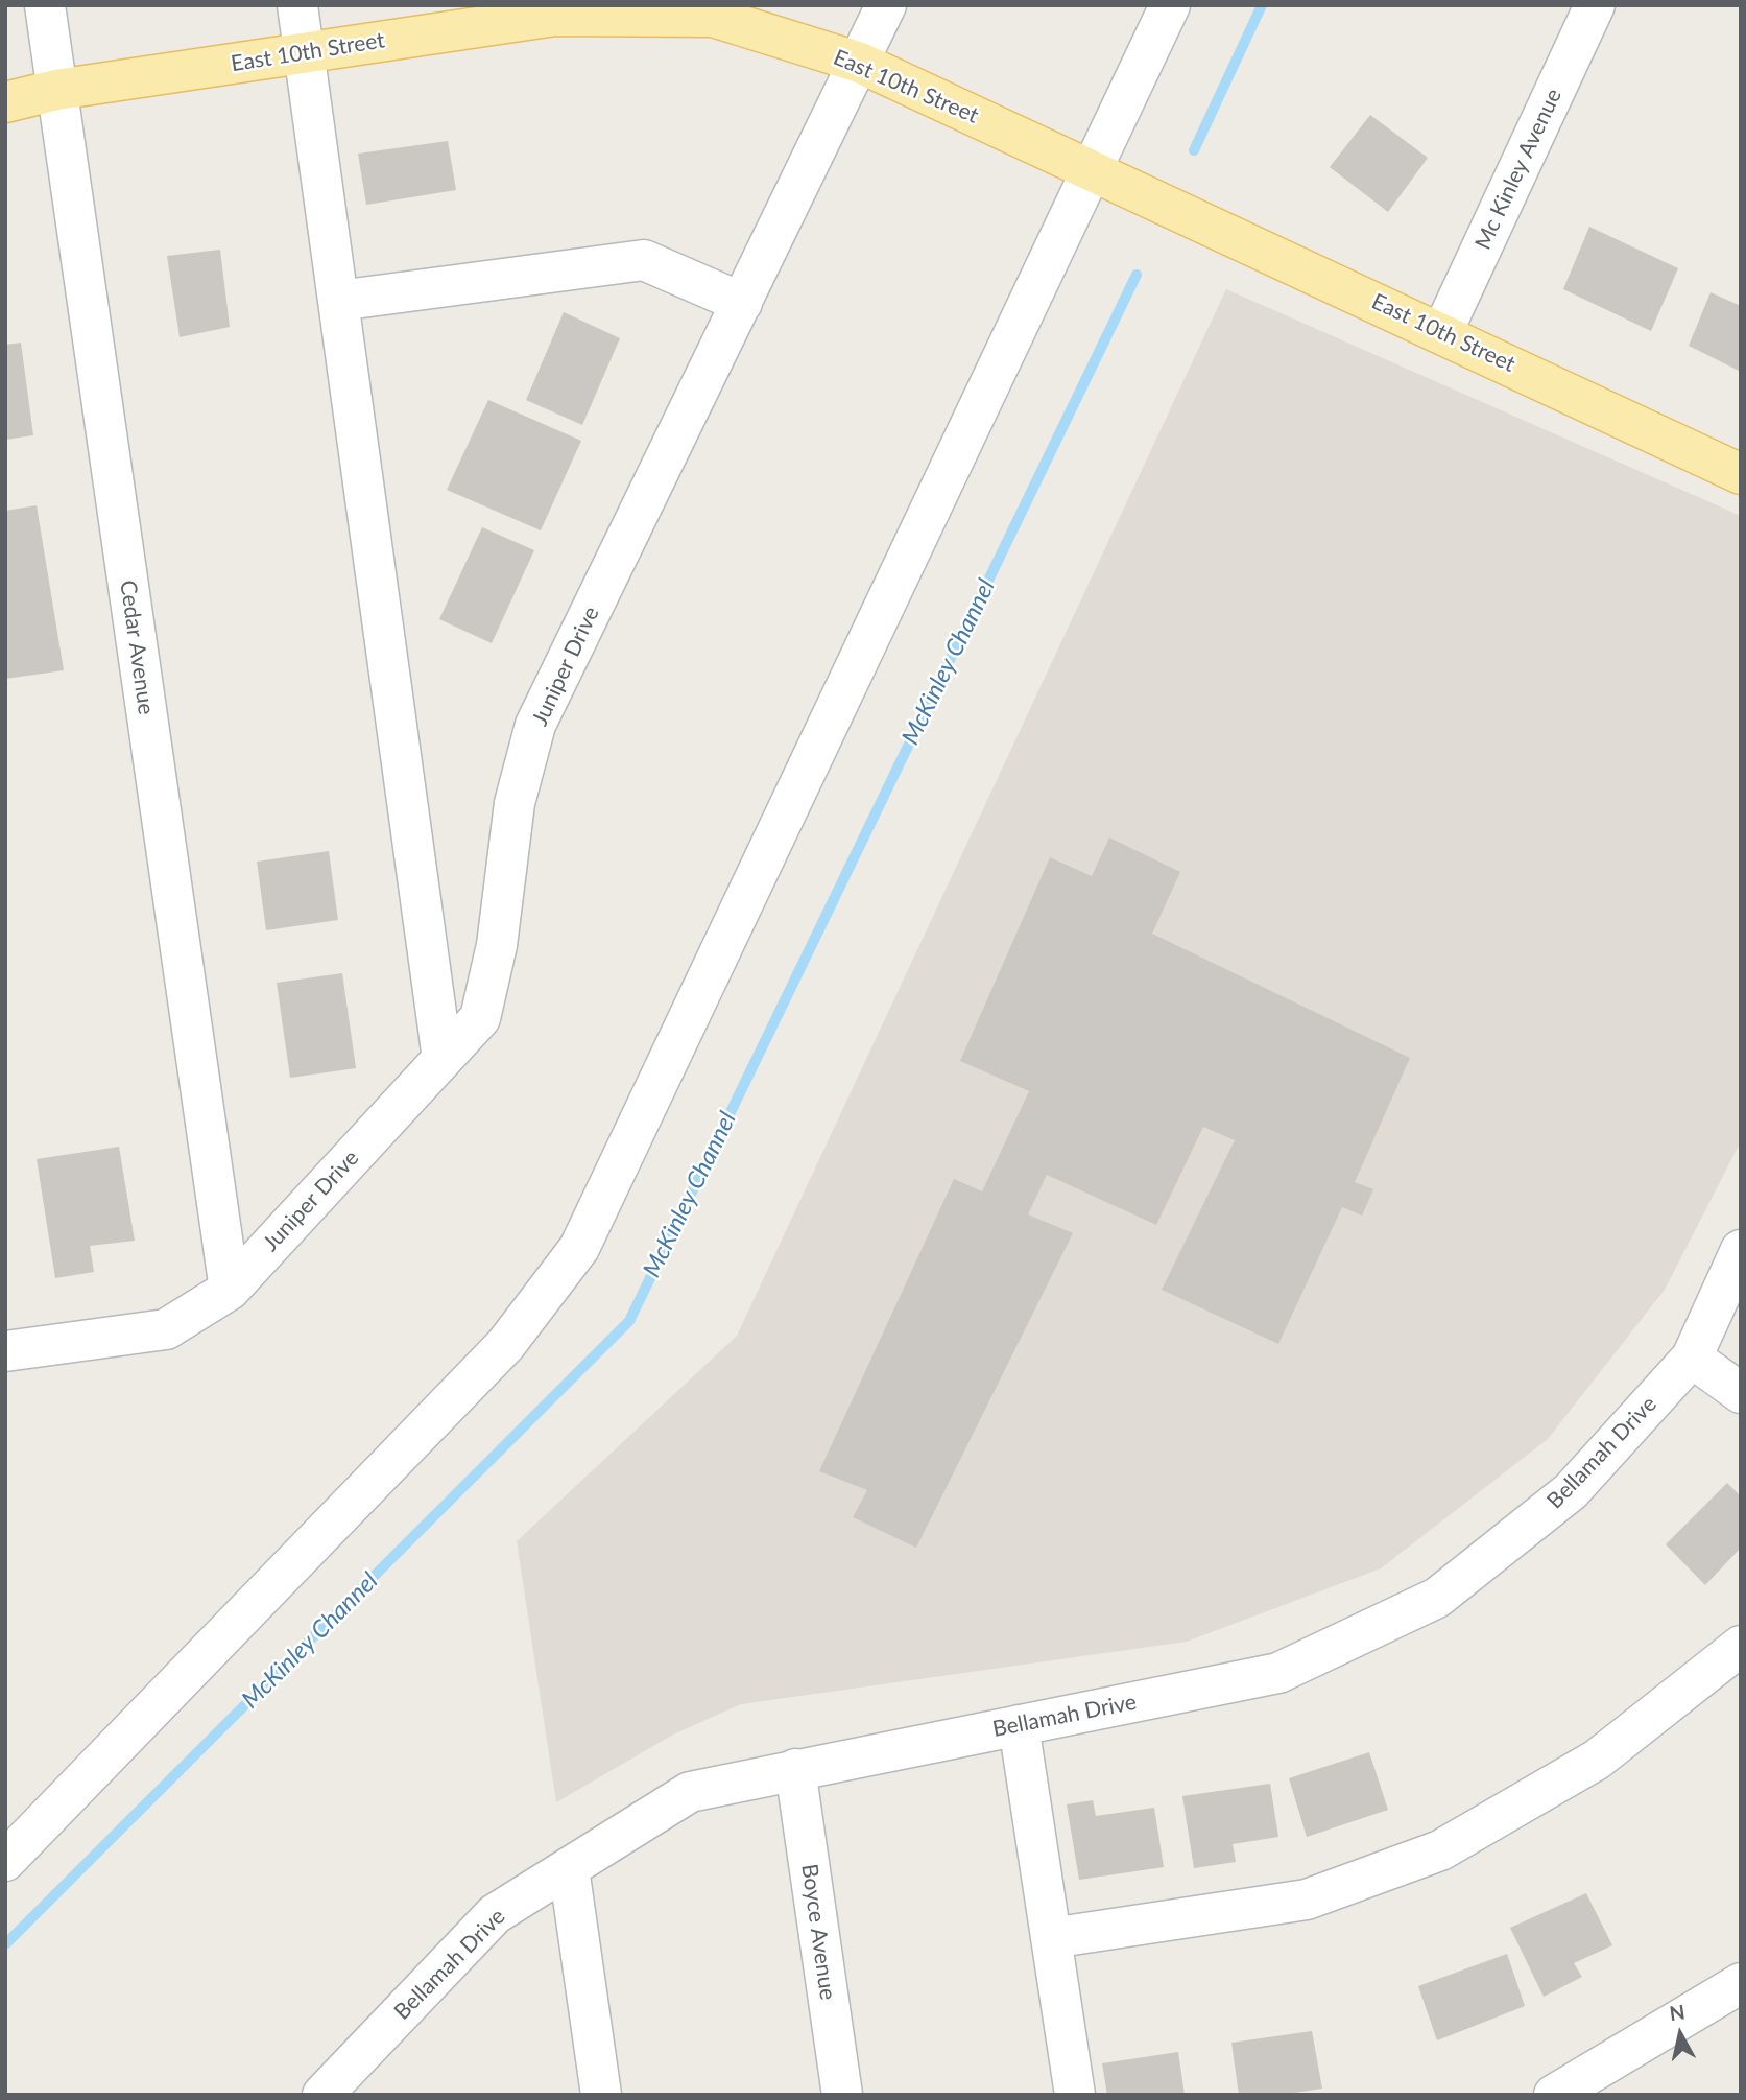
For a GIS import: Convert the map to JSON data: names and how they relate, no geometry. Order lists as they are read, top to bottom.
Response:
{
  "streets": {
    "main road": ["East 10th Street"],
    "street": [
      "Mc Kinley Avenue",
      "Cedar Avenue",
      "Juniper Drive",
      "Bellamah Drive",
      "Boyce Avenue"
    ]
  },
  "crossings": [
    ["East 10th Street", "Mc Kinley Avenue"],
    ["East 10th Street", "Cedar Avenue"],
    ["East 10th Street", "Juniper Drive"],
    ["Cedar Avenue", "Juniper Drive"],
    ["Bellamah Drive", "Boyce Avenue"]
  ],
  "water": ["McKinley Channel"],
  "north": "top"
}
